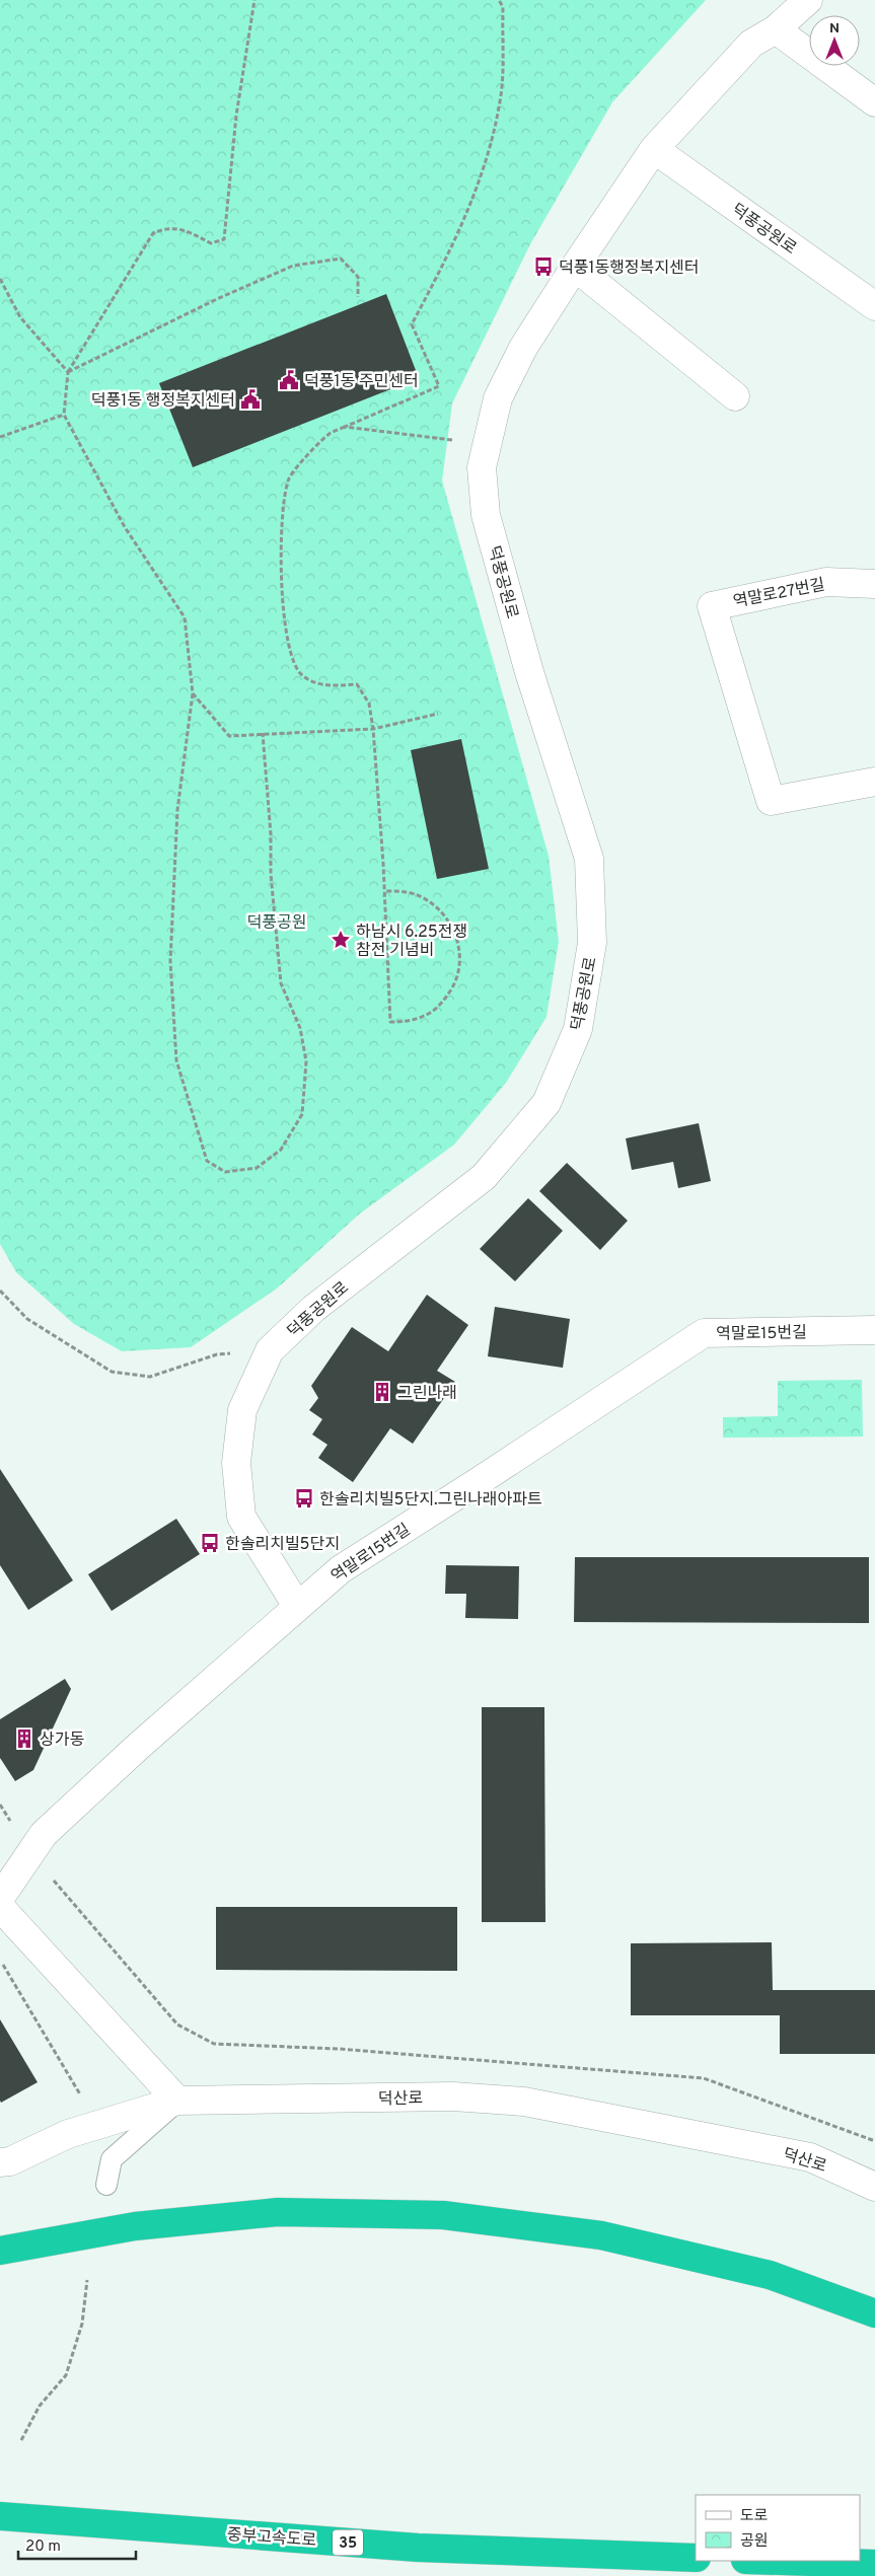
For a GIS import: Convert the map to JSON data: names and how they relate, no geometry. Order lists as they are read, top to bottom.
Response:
{
  "streets": {
    "highway": ["중부고속도로", "35"],
    "street": [
      "덕풍공원로",
      "역말로27번길",
      "역말로15번길",
      "덕산로"
    ]
  },
  "crossings": [
    ["덕풍공원로", "역말로15번길"]
  ],
  "parks": ["덕풍공원"],
  "places": {
    "bus stop": ["덕풍1동행정복지센터", "한솔리치빌5단지.그린나래아파트", "한솔리치빌5단지"],
    "public building": ["덕풍1동 주민센터", "덕풍1동 행정복지센터"],
    "place": ["하남시 6.25전쟁 참전 기념비"],
    "building": ["그린나래", "상가동"]
  },
  "legend": ["도로", "공원"],
  "scale_bar": "20 m",
  "north": "top"
}
